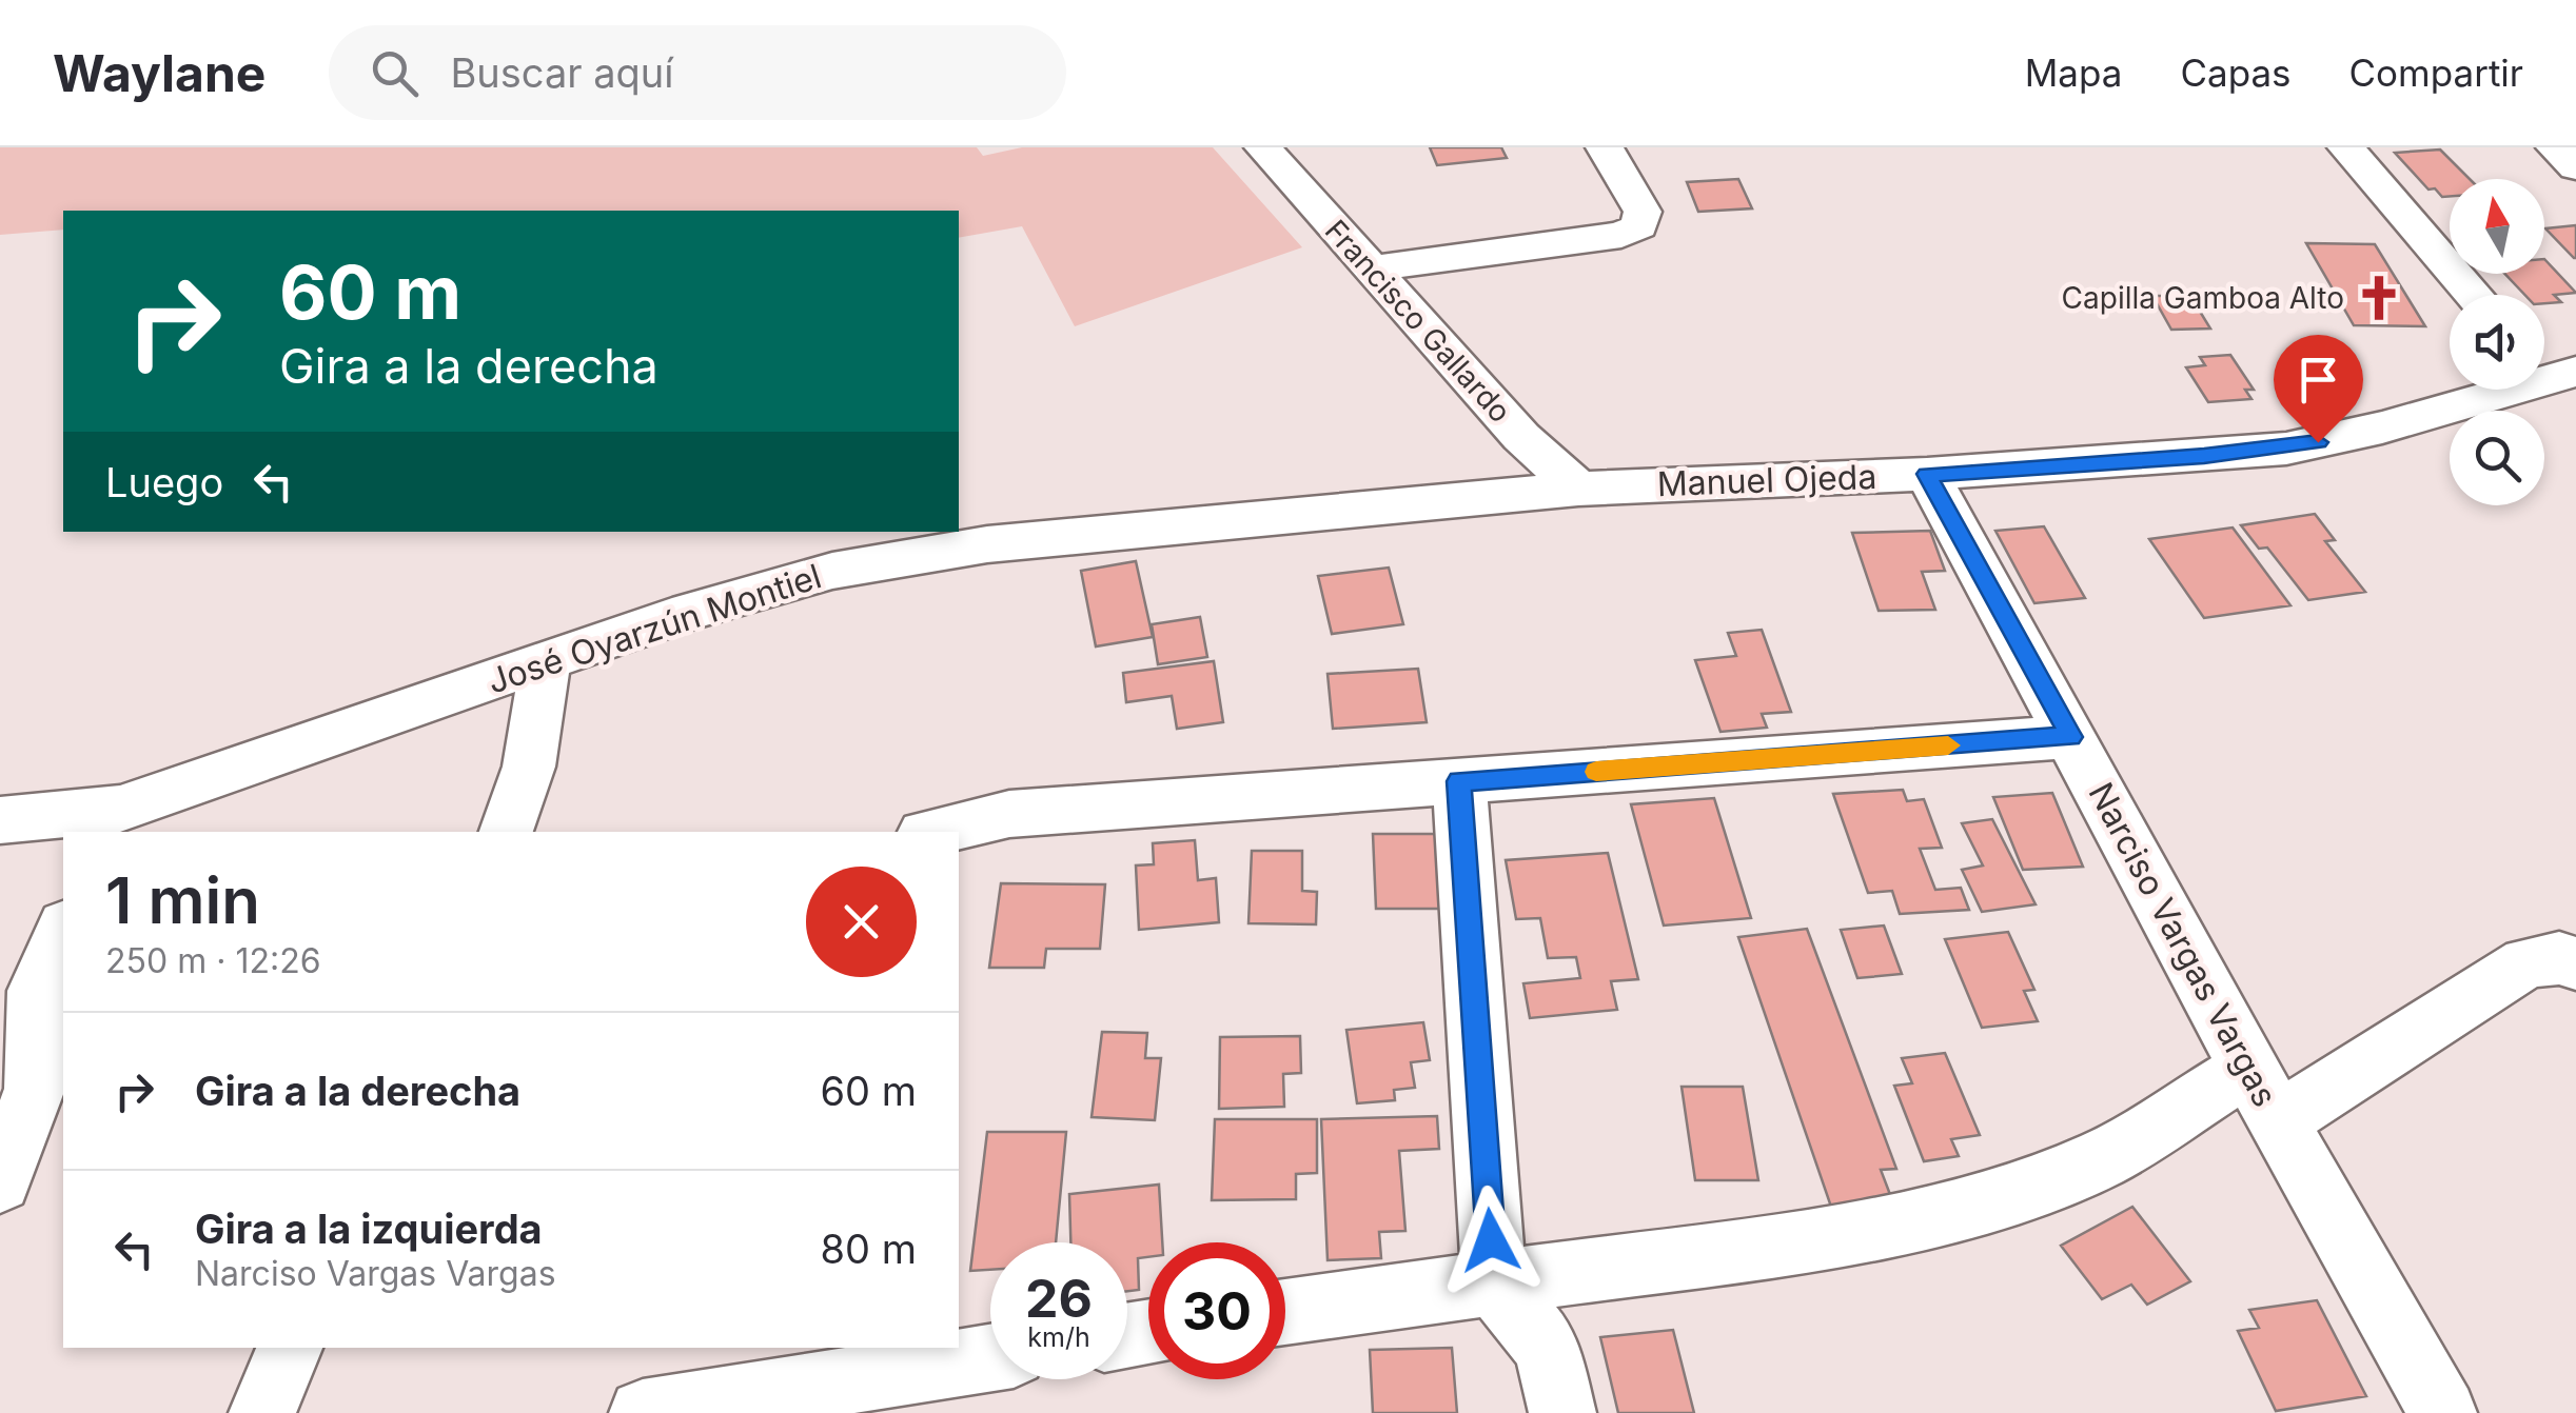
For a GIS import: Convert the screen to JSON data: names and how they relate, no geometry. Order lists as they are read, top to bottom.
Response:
{
  "streets": {
    "street": [
      "Francisco Gallardo",
      "Manuel Ojeda",
      "José Oyarzún Montiel",
      "Narciso Vargas Vargas"
    ]
  },
  "crossings": [
    ["Francisco Gallardo", "Manuel Ojeda"],
    ["Francisco Gallardo", "José Oyarzún Montiel"],
    ["Manuel Ojeda", "José Oyarzún Montiel"],
    ["Manuel Ojeda", "Narciso Vargas Vargas"]
  ],
  "places": {
    "church": ["Capilla Gamboa Alto"]
  },
  "north": "top",
  "page": {
    "header": "Waylane",
    "search": "Buscar aquí",
    "nav": ["Mapa", "Capas", "Compartir"],
    "turn": ["60 m", "Gira a la derecha"],
    "then": "Luego",
    "heading": ["1 min", "250 m · 12:26"],
    "list": [
      {
        "name": "Gira a la derecha",
        "value": "60 m"
      },
      {
        "name": "Gira a la izquierda",
        "note": "Narciso Vargas Vargas",
        "value": "80 m"
      }
    ],
    "speed": "26 km/h",
    "limit": "30"
  }
}
